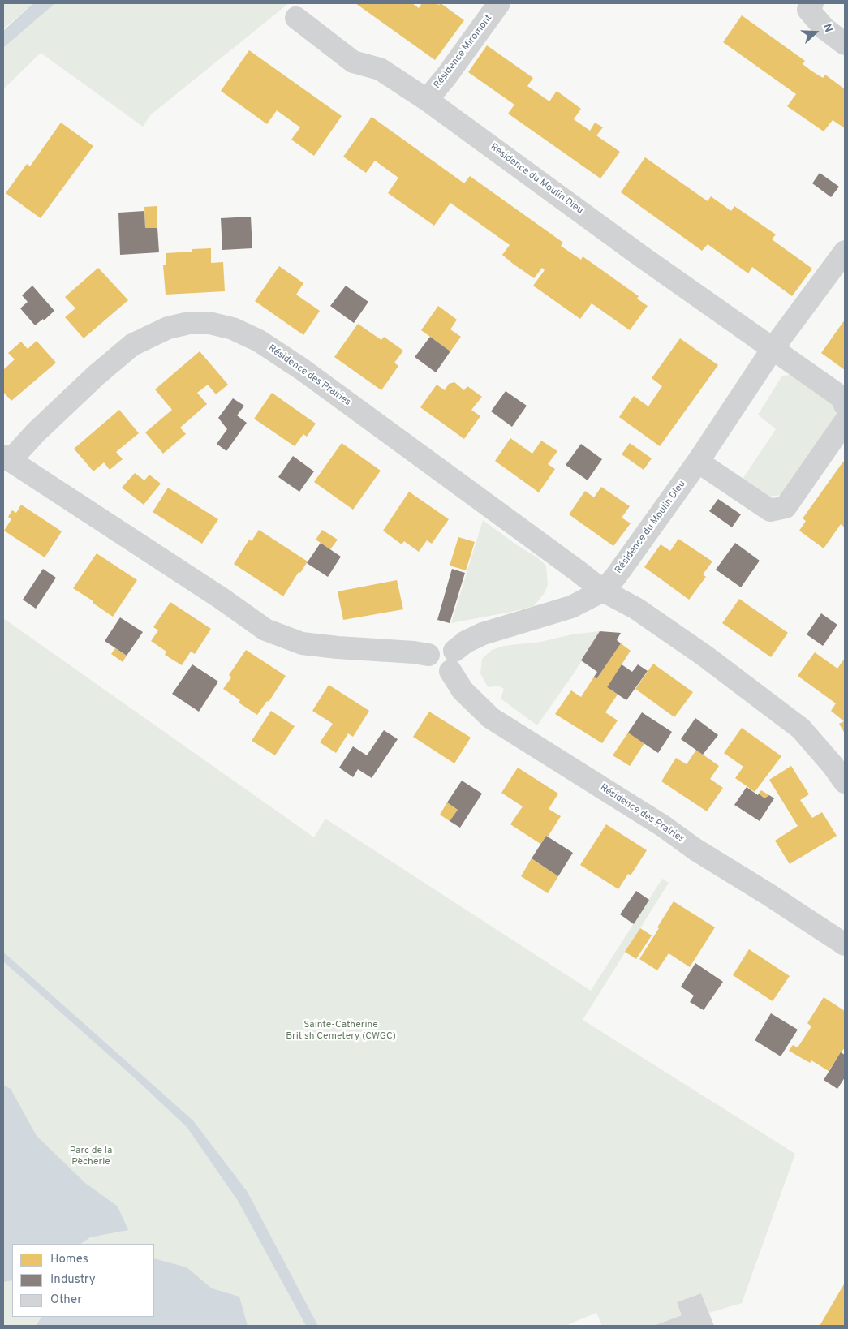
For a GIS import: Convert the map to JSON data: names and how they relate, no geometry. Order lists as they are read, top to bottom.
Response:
{
  "streets": {
    "street": ["Résidence Miromont", "Résidence du Moulin Dieu", "Résidence des Prairies"]
  },
  "crossings": [
    ["Résidence Miromont", "Résidence du Moulin Dieu"],
    ["Résidence du Moulin Dieu", "Résidence des Prairies"]
  ],
  "parks": ["Sainte-Catherine British Cemetery (CWGC)", "Parc de la Pècherie"],
  "legend": ["Homes", "Industry", "Other"],
  "north": "right"
}
